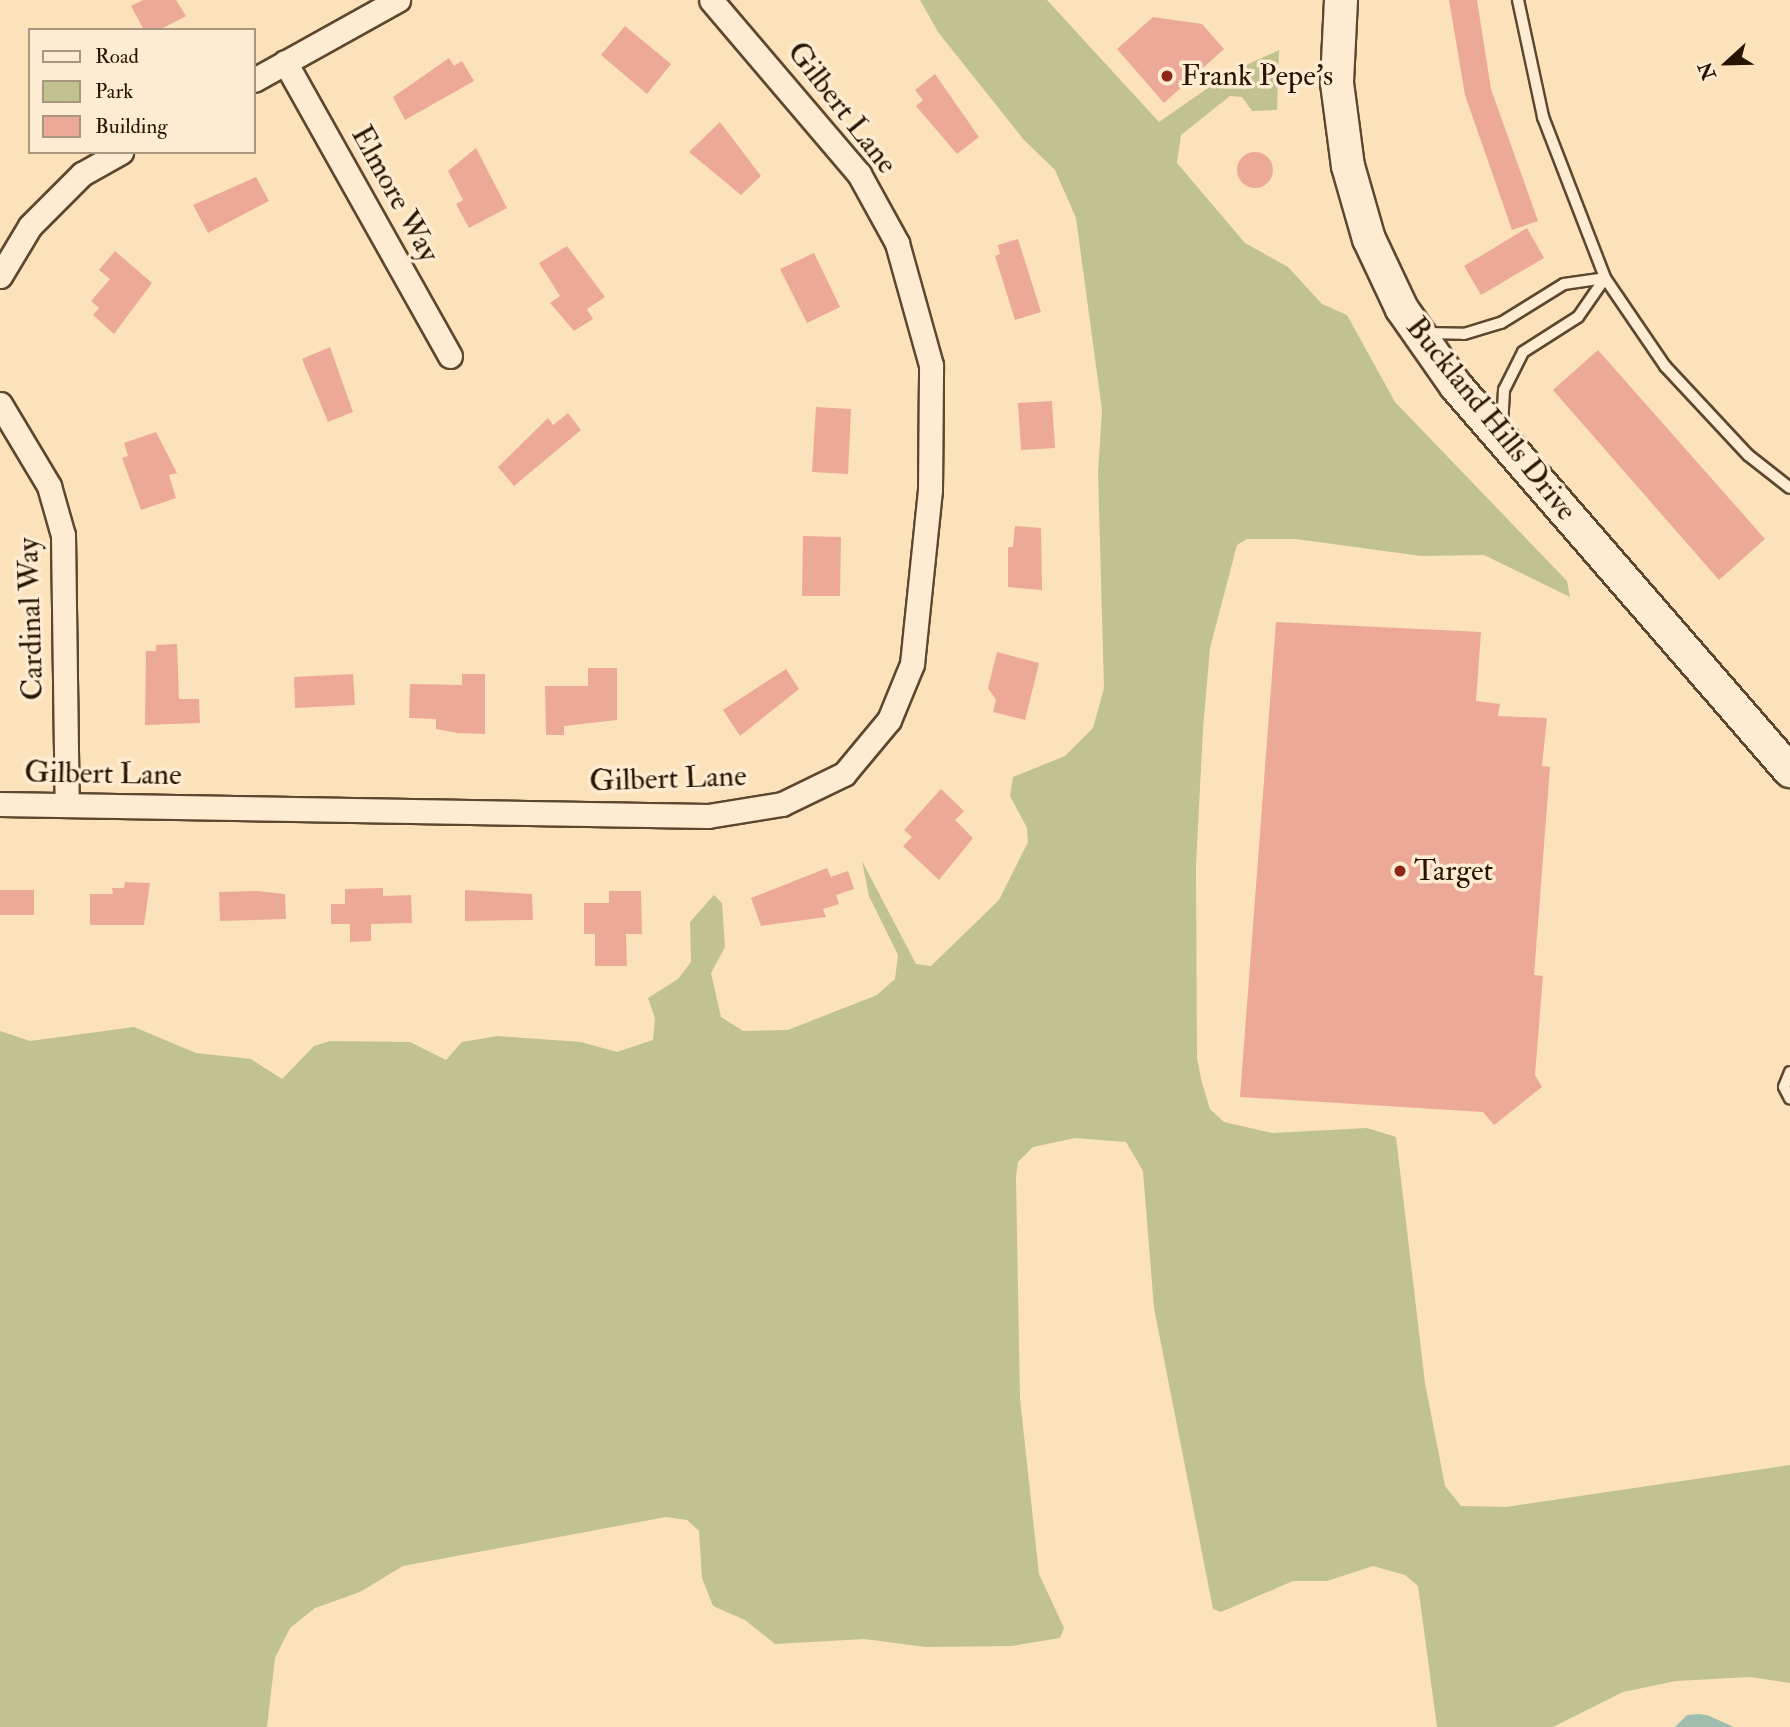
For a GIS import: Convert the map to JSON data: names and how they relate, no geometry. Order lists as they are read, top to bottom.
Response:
{
  "streets": {
    "street": [
      "Gilbert Lane",
      "Elmore Way",
      "Buckland Hills Drive",
      "Cardinal Way"
    ]
  },
  "crossings": [
    ["Gilbert Lane", "Cardinal Way"]
  ],
  "places": ["Frank Pepe's", "Target"],
  "legend": ["Road", "Park", "Building"],
  "north": "left"
}
